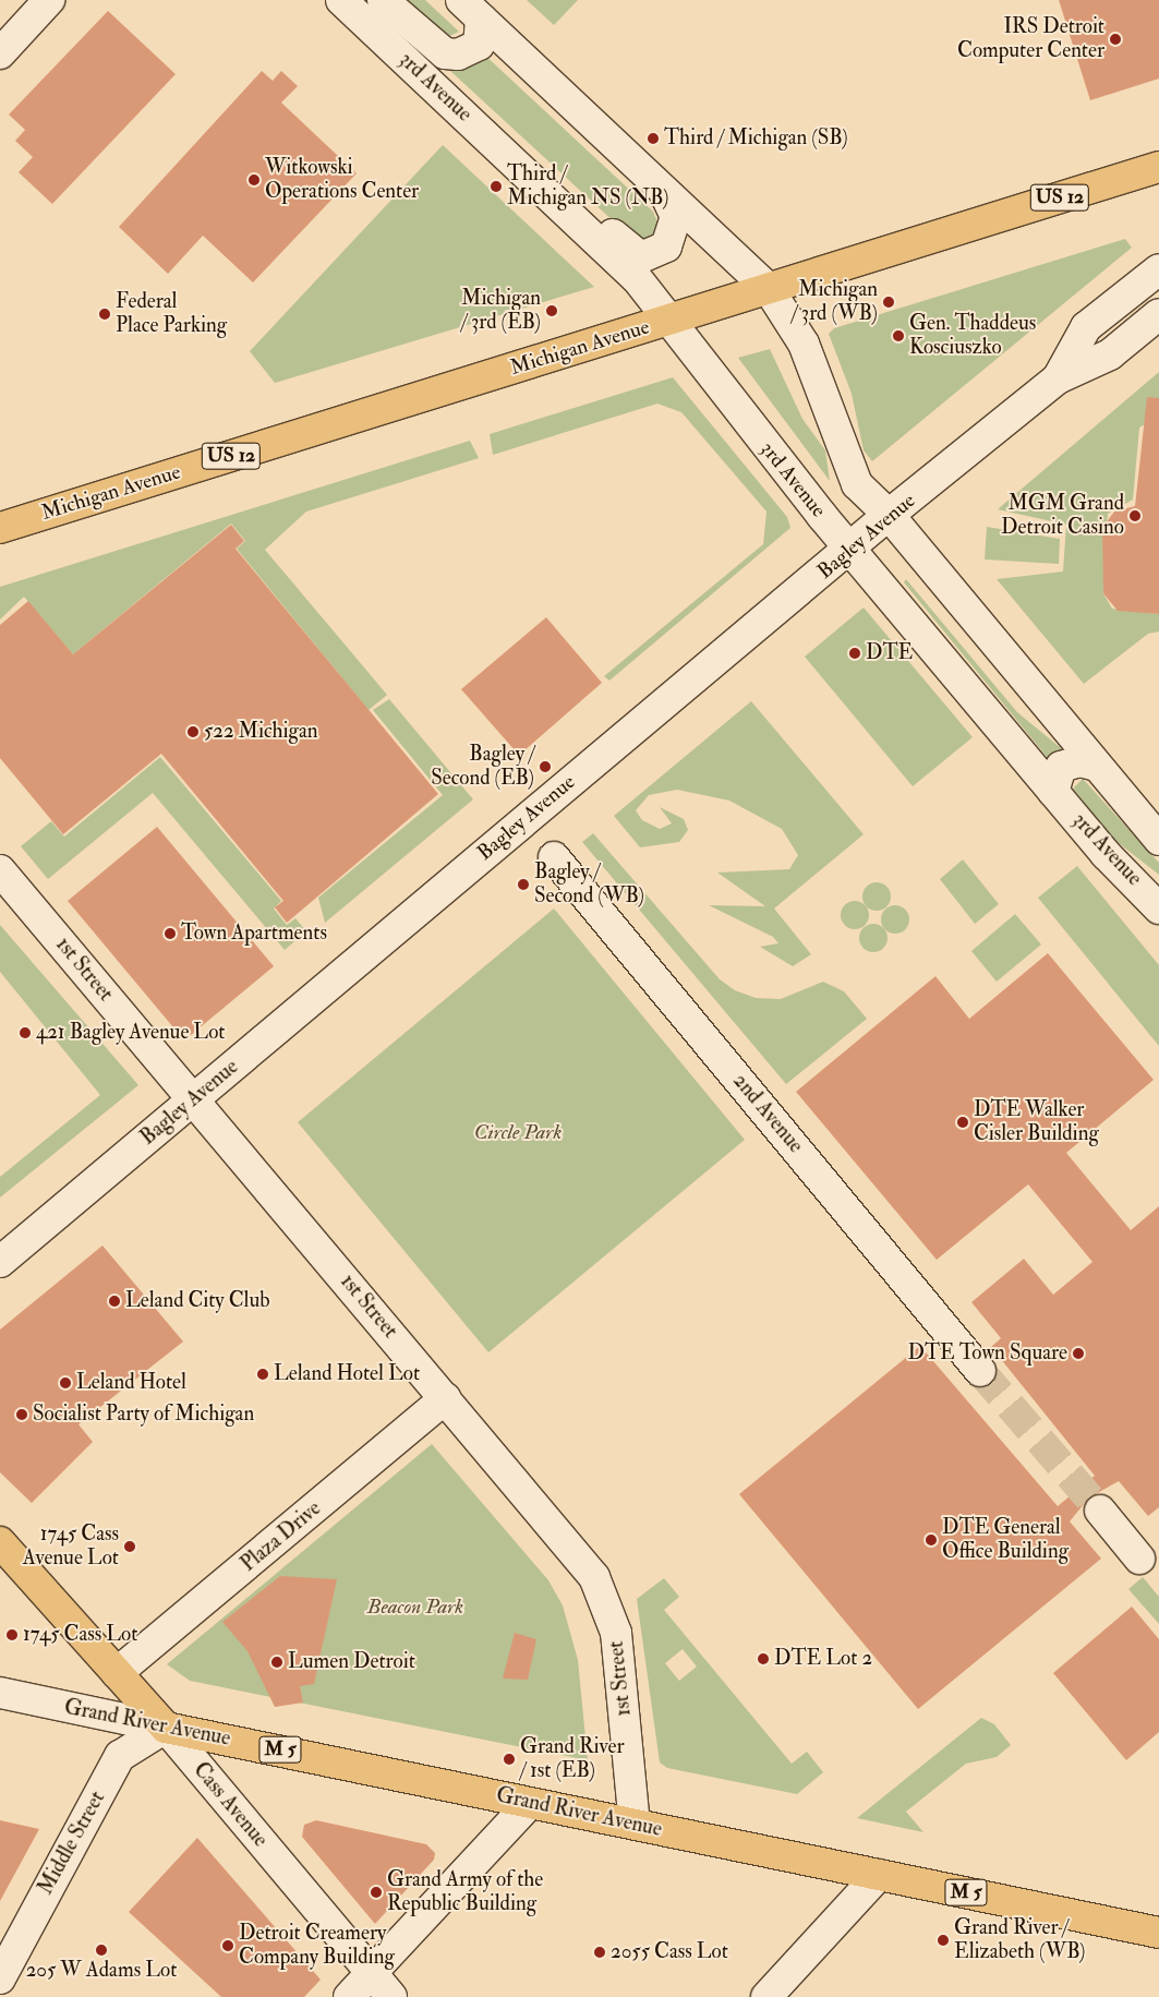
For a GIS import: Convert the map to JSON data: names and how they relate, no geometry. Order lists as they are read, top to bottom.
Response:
{
  "streets": {
    "main road": [
      "US 12",
      "Michigan Avenue",
      "Grand River Avenue",
      "M 5",
      "Cass Avenue"
    ],
    "street": [
      "3rd Avenue",
      "Bagley Avenue",
      "1st Street",
      "2nd Avenue",
      "Plaza Drive",
      "Middle Street"
    ]
  },
  "crossings": [
    ["3rd Avenue", "Michigan Avenue"],
    ["3rd Avenue", "Bagley Avenue"],
    ["Bagley Avenue", "1st Street"],
    ["1st Street", "Plaza Drive"],
    ["1st Street", "Grand River Avenue"],
    ["Plaza Drive", "Cass Avenue"],
    ["Grand River Avenue", "Cass Avenue"],
    ["Grand River Avenue", "Middle Street"],
    ["Cass Avenue", "Middle Street"]
  ],
  "parks": ["Circle Park", "Beacon Park"],
  "places": [
    "IRS Detroit Computer Center",
    "Third / Michigan (SB)",
    "Witkowski Operations Center",
    "Third / Michigan NS (NB)",
    "Michigan / 3rd (WB)",
    "Michigan / 3rd (EB)",
    "Federal Place Parking",
    "Gen. Thaddeus Kosciuszko",
    "MGM Grand Detroit Casino",
    "DTE",
    "522 Michigan",
    "Bagley / Second (EB)",
    "Bagley / Second (WB)",
    "Town Apartments",
    "421 Bagley Avenue Lot",
    "DTE Walker Cisler Building",
    "Leland City Club",
    "DTE Town Square",
    "Leland Hotel Lot",
    "Leland Hotel",
    "Socialist Party of Michigan",
    "DTE General Office Building",
    "1745 Cass Avenue Lot",
    "1745 Cass Lot",
    "DTE Lot 2",
    "Lumen Detroit",
    "Grand River / 1st (EB)",
    "Grand Army of the Republic Building",
    "Grand River / Elizabeth (WB)",
    "Detroit Creamery Company Building",
    "205 W Adams Lot",
    "2055 Cass Lot"
  ]
}
